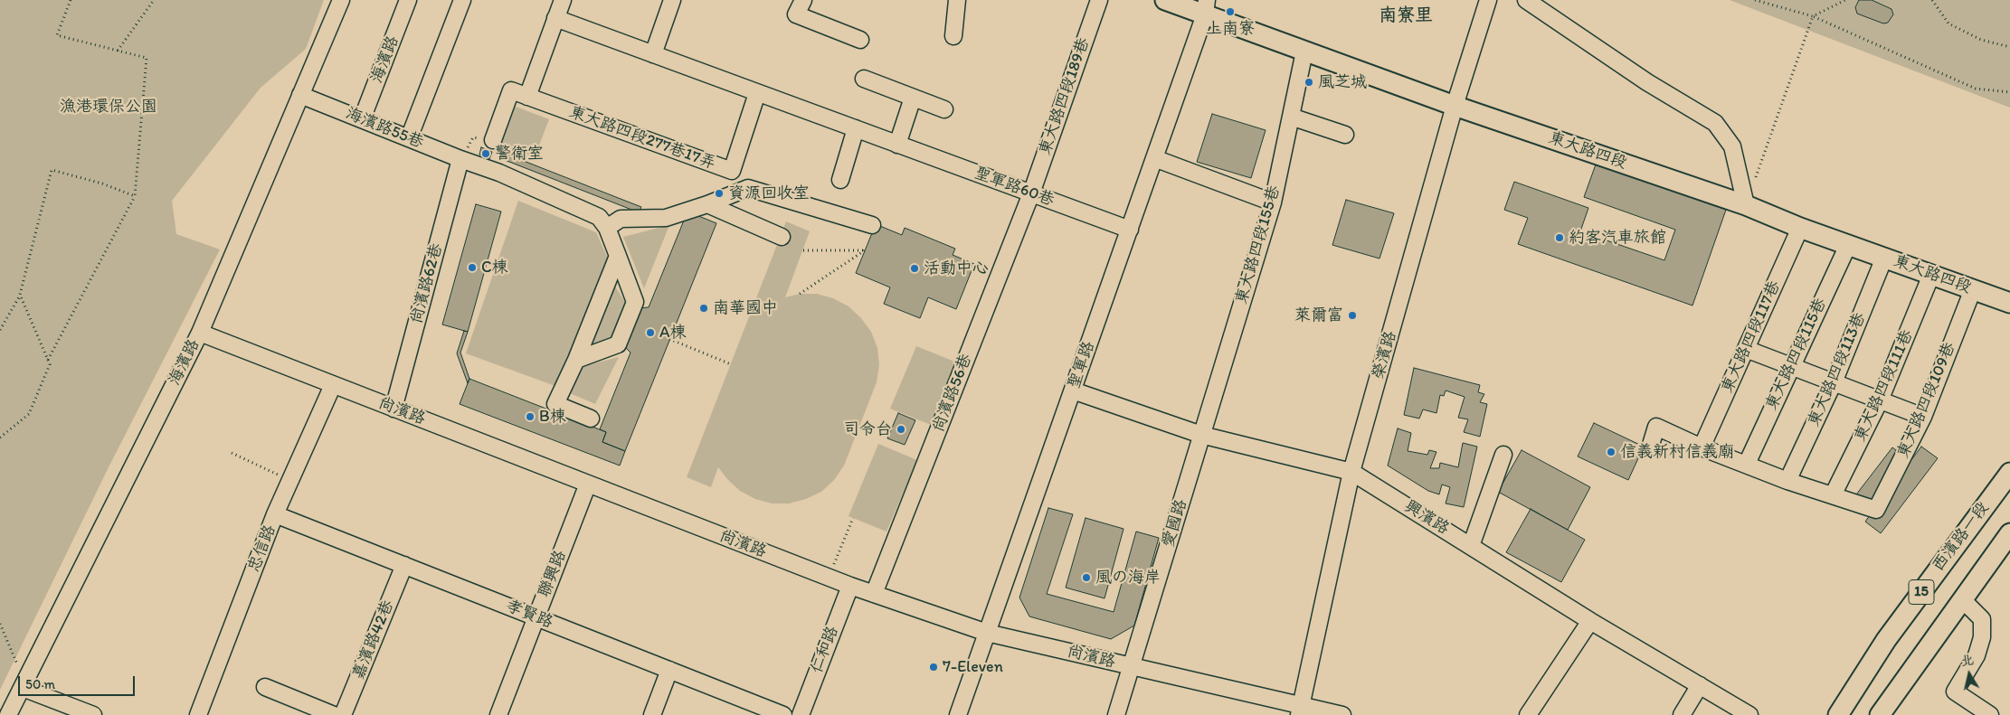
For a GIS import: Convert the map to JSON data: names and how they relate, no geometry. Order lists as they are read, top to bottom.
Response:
{
  "streets": {
    "main road": ["東大路四段", "西濱路一段", "15"],
    "street": [
      "海濱路",
      "東大路四段189巷",
      "海濱路55巷",
      "東大路四段277巷17弄",
      "聖軍路60巷",
      "東大路四段155巷",
      "尚濱路62巷",
      "東大路四段117巷",
      "東大路四段115巷",
      "榮濱路",
      "聖軍路",
      "東大路四段113巷",
      "東大路四段111巷",
      "尚濱路56巷",
      "東大路四段109巷",
      "尚濱路",
      "興濱路",
      "愛國路",
      "忠信路",
      "聯興路",
      "孝賢路",
      "嘉濱路42巷",
      "仁和路"
    ]
  },
  "crossings": [
    ["海濱路", "海濱路55巷"],
    ["海濱路", "尚濱路"],
    ["東大路四段189巷", "聖軍路60巷"],
    ["東大路四段189巷", "尚濱路56巷"],
    ["海濱路55巷", "尚濱路62巷"],
    ["東大路四段277巷17弄", "聖軍路60巷"],
    ["東大路四段", "東大路四段155巷"],
    ["東大路四段", "東大路四段117巷"],
    ["東大路四段", "東大路四段115巷"],
    ["東大路四段", "榮濱路"],
    ["東大路四段", "聖軍路"],
    ["東大路四段", "東大路四段113巷"],
    ["東大路四段", "東大路四段111巷"],
    ["東大路四段", "東大路四段109巷"],
    ["聖軍路60巷", "聖軍路"],
    ["聖軍路60巷", "尚濱路56巷"],
    ["東大路四段155巷", "興濱路"],
    ["東大路四段155巷", "愛國路"],
    ["尚濱路62巷", "尚濱路"],
    ["榮濱路", "尚濱路"],
    ["榮濱路", "興濱路"],
    ["聖軍路", "尚濱路"],
    ["聖軍路", "興濱路"],
    ["東大路四段111巷", "東大路四段109巷"],
    ["尚濱路56巷", "尚濱路"],
    ["尚濱路", "愛國路"],
    ["尚濱路", "忠信路"],
    ["尚濱路", "聯興路"],
    ["尚濱路", "仁和路"],
    ["興濱路", "愛國路"],
    ["忠信路", "孝賢路"],
    ["聯興路", "孝賢路"],
    ["孝賢路", "嘉濱路42巷"]
  ],
  "districts": ["南寮里"],
  "parks": ["漁港環保公園"],
  "places": [
    "上南寮",
    "風芝城",
    "警衛室",
    "資源回收室",
    "約客汽車旅館",
    "C棟",
    "活動中心",
    "南華國中",
    "萊爾富",
    "A棟",
    "B棟",
    "司令台",
    "信義新村信義廟",
    "風の海岸",
    "7-Eleven"
  ],
  "scale_bar": "50 m",
  "north": "top"
}
